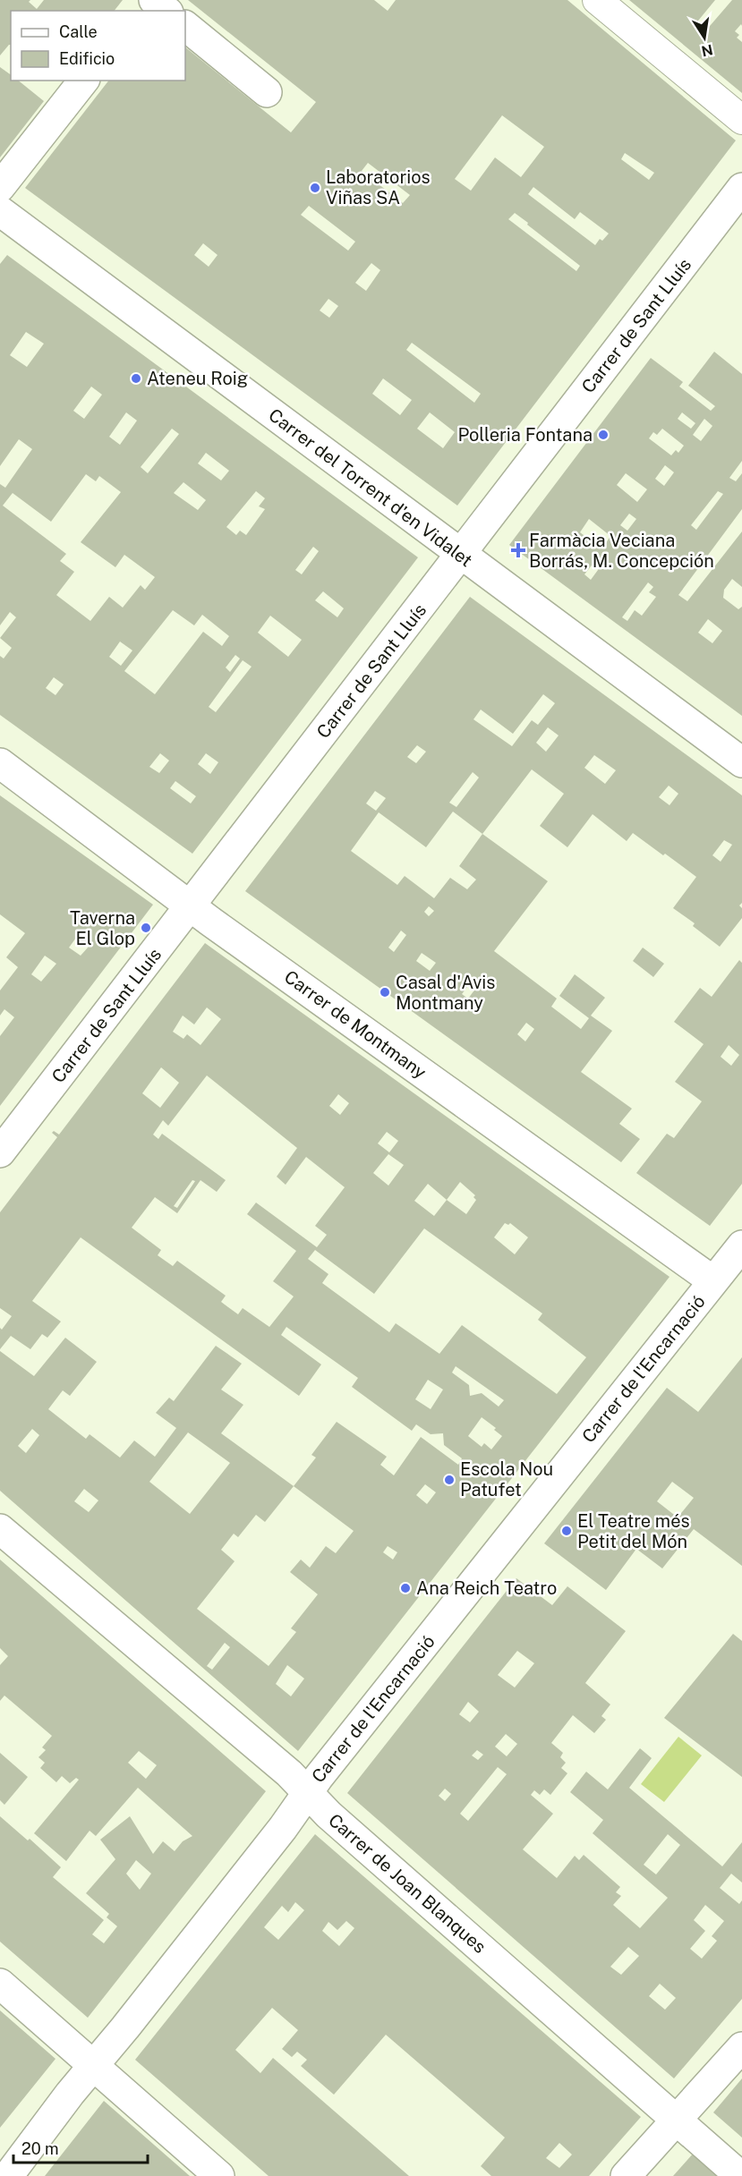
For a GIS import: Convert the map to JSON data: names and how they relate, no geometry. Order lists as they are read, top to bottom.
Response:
{
  "streets": {
    "street": [
      "Carrer de Sant Lluís",
      "Carrer del Torrent d'en Vidalet",
      "Carrer de Montmany",
      "Carrer de l'Encarnació",
      "Carrer de Joan Blanques"
    ]
  },
  "crossings": [
    ["Carrer de Sant Lluís", "Carrer del Torrent d'en Vidalet"],
    ["Carrer de Sant Lluís", "Carrer de Montmany"],
    ["Carrer de Montmany", "Carrer de l'Encarnació"],
    ["Carrer de l'Encarnació", "Carrer de Joan Blanques"]
  ],
  "places": {
    "other": [
      "Laboratorios Viñas SA",
      "Ateneu Roig",
      "Polleria Fontana",
      "Taverna El Glop",
      "Casal d'Avis Montmany",
      "Escola Nou Patufet",
      "El Teatre més Petit del Món",
      "Ana Reich Teatro"
    ],
    "health": ["Farmàcia Veciana Borrás, M. Concepción"]
  },
  "legend": ["Calle", "Edificio"],
  "scale_bar": "20 m",
  "north": "bottom"
}
